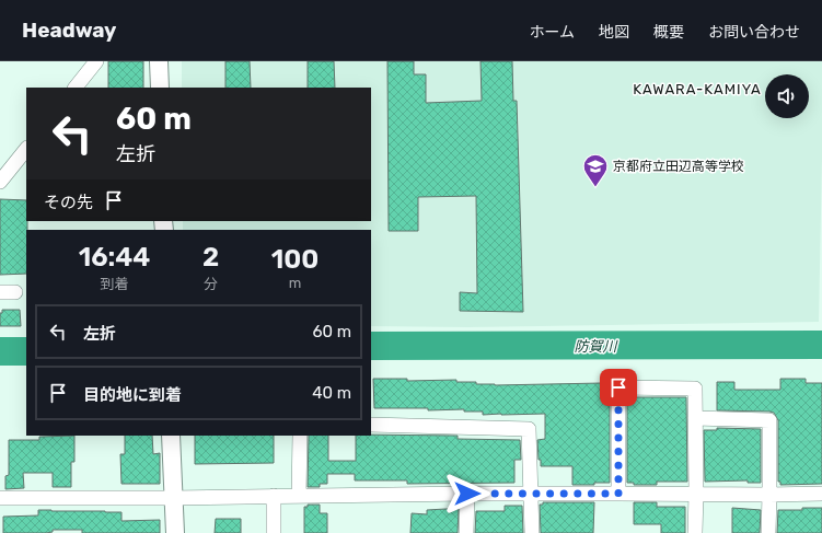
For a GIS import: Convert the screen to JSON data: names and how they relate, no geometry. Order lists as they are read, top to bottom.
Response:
{
  "districts": ["KAWARA-KAMIYA"],
  "water": ["防賀川"],
  "places": {
    "school or university": ["京都府立田辺高等学校"]
  },
  "page": {
    "header": "Headway",
    "nav": [
      "ホーム",
      "地図",
      "概要",
      "お問い合わせ"
    ],
    "turn": ["60 m", "左折"],
    "then": "その先",
    "eta": [
      "16:44",
      "到着",
      "2",
      "分",
      "100",
      "m"
    ],
    "list": [
      {
        "name": "左折",
        "value": "60 m"
      },
      {
        "name": "目的地に到着",
        "value": "40 m"
      }
    ]
  }
}
